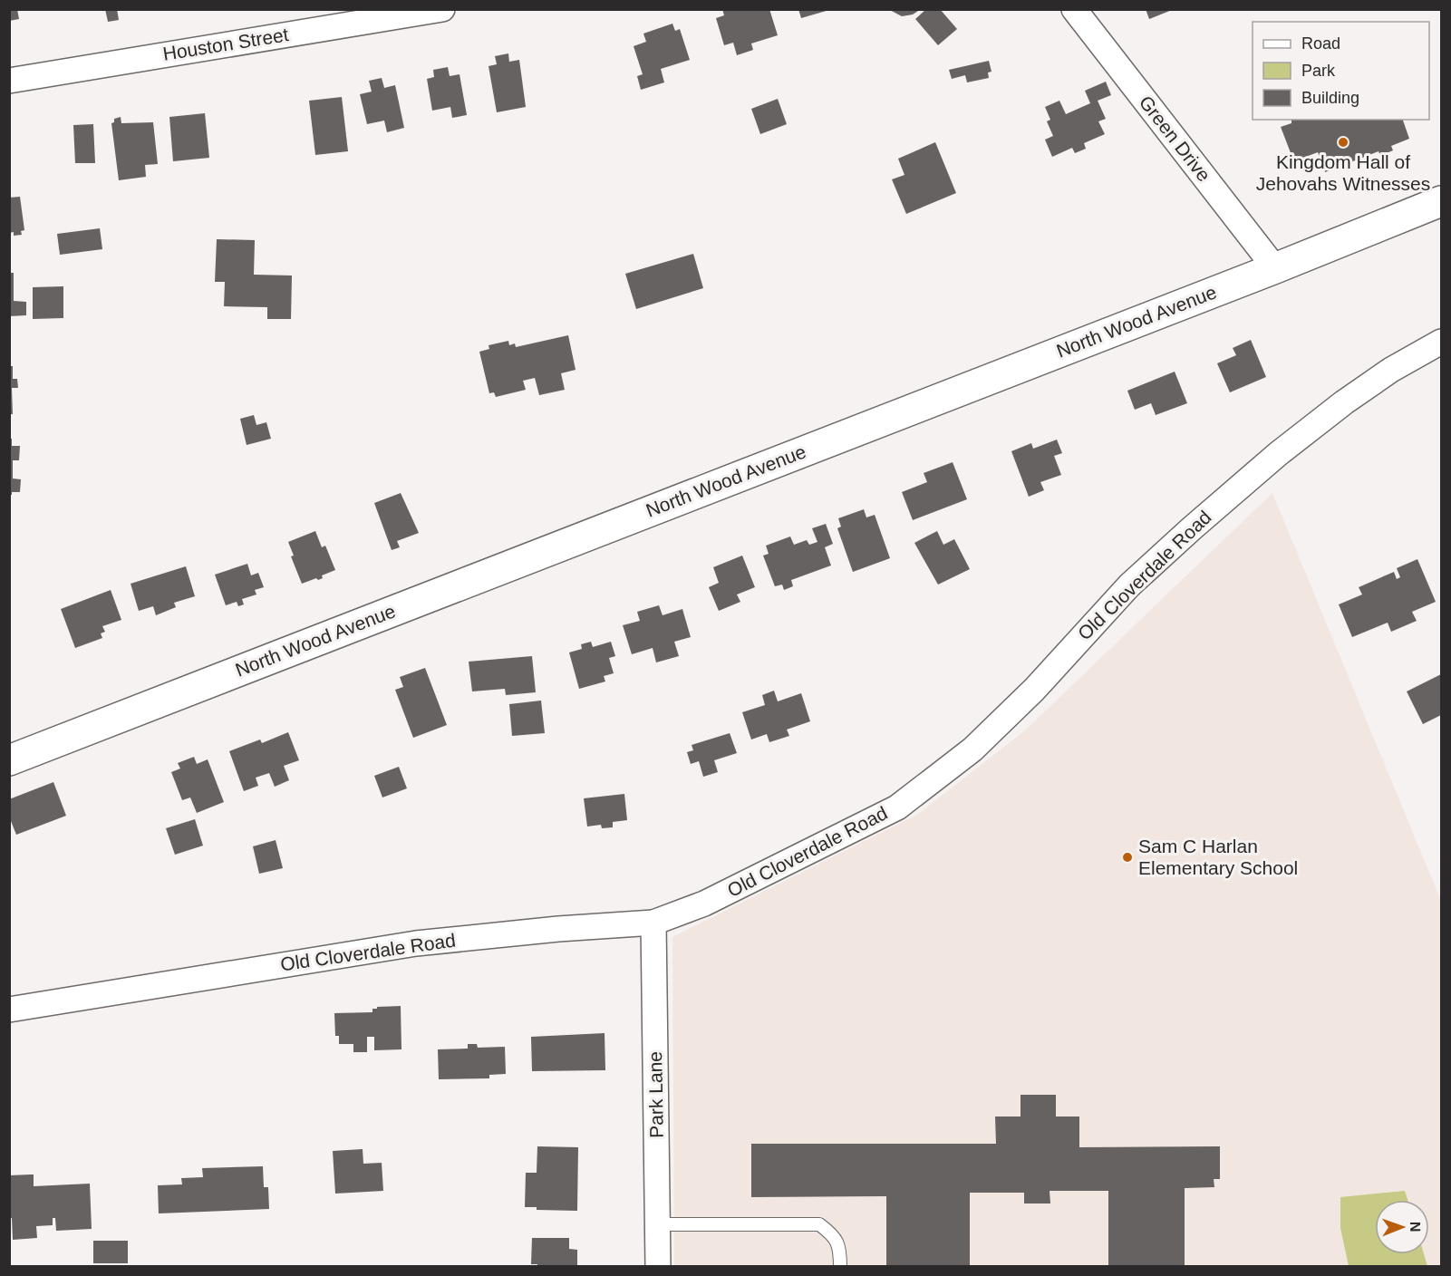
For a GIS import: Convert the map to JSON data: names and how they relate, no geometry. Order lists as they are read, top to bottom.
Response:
{
  "streets": {
    "main road": ["North Wood Avenue"],
    "street": [
      "Houston Street",
      "Green Drive",
      "Old Cloverdale Road",
      "Park Lane"
    ]
  },
  "crossings": [
    ["Green Drive", "North Wood Avenue"],
    ["Old Cloverdale Road", "Park Lane"]
  ],
  "places": ["Kingdom Hall of Jehovahs Witnesses", "Sam C Harlan Elementary School"],
  "legend": ["Road", "Park", "Building"],
  "north": "right"
}
